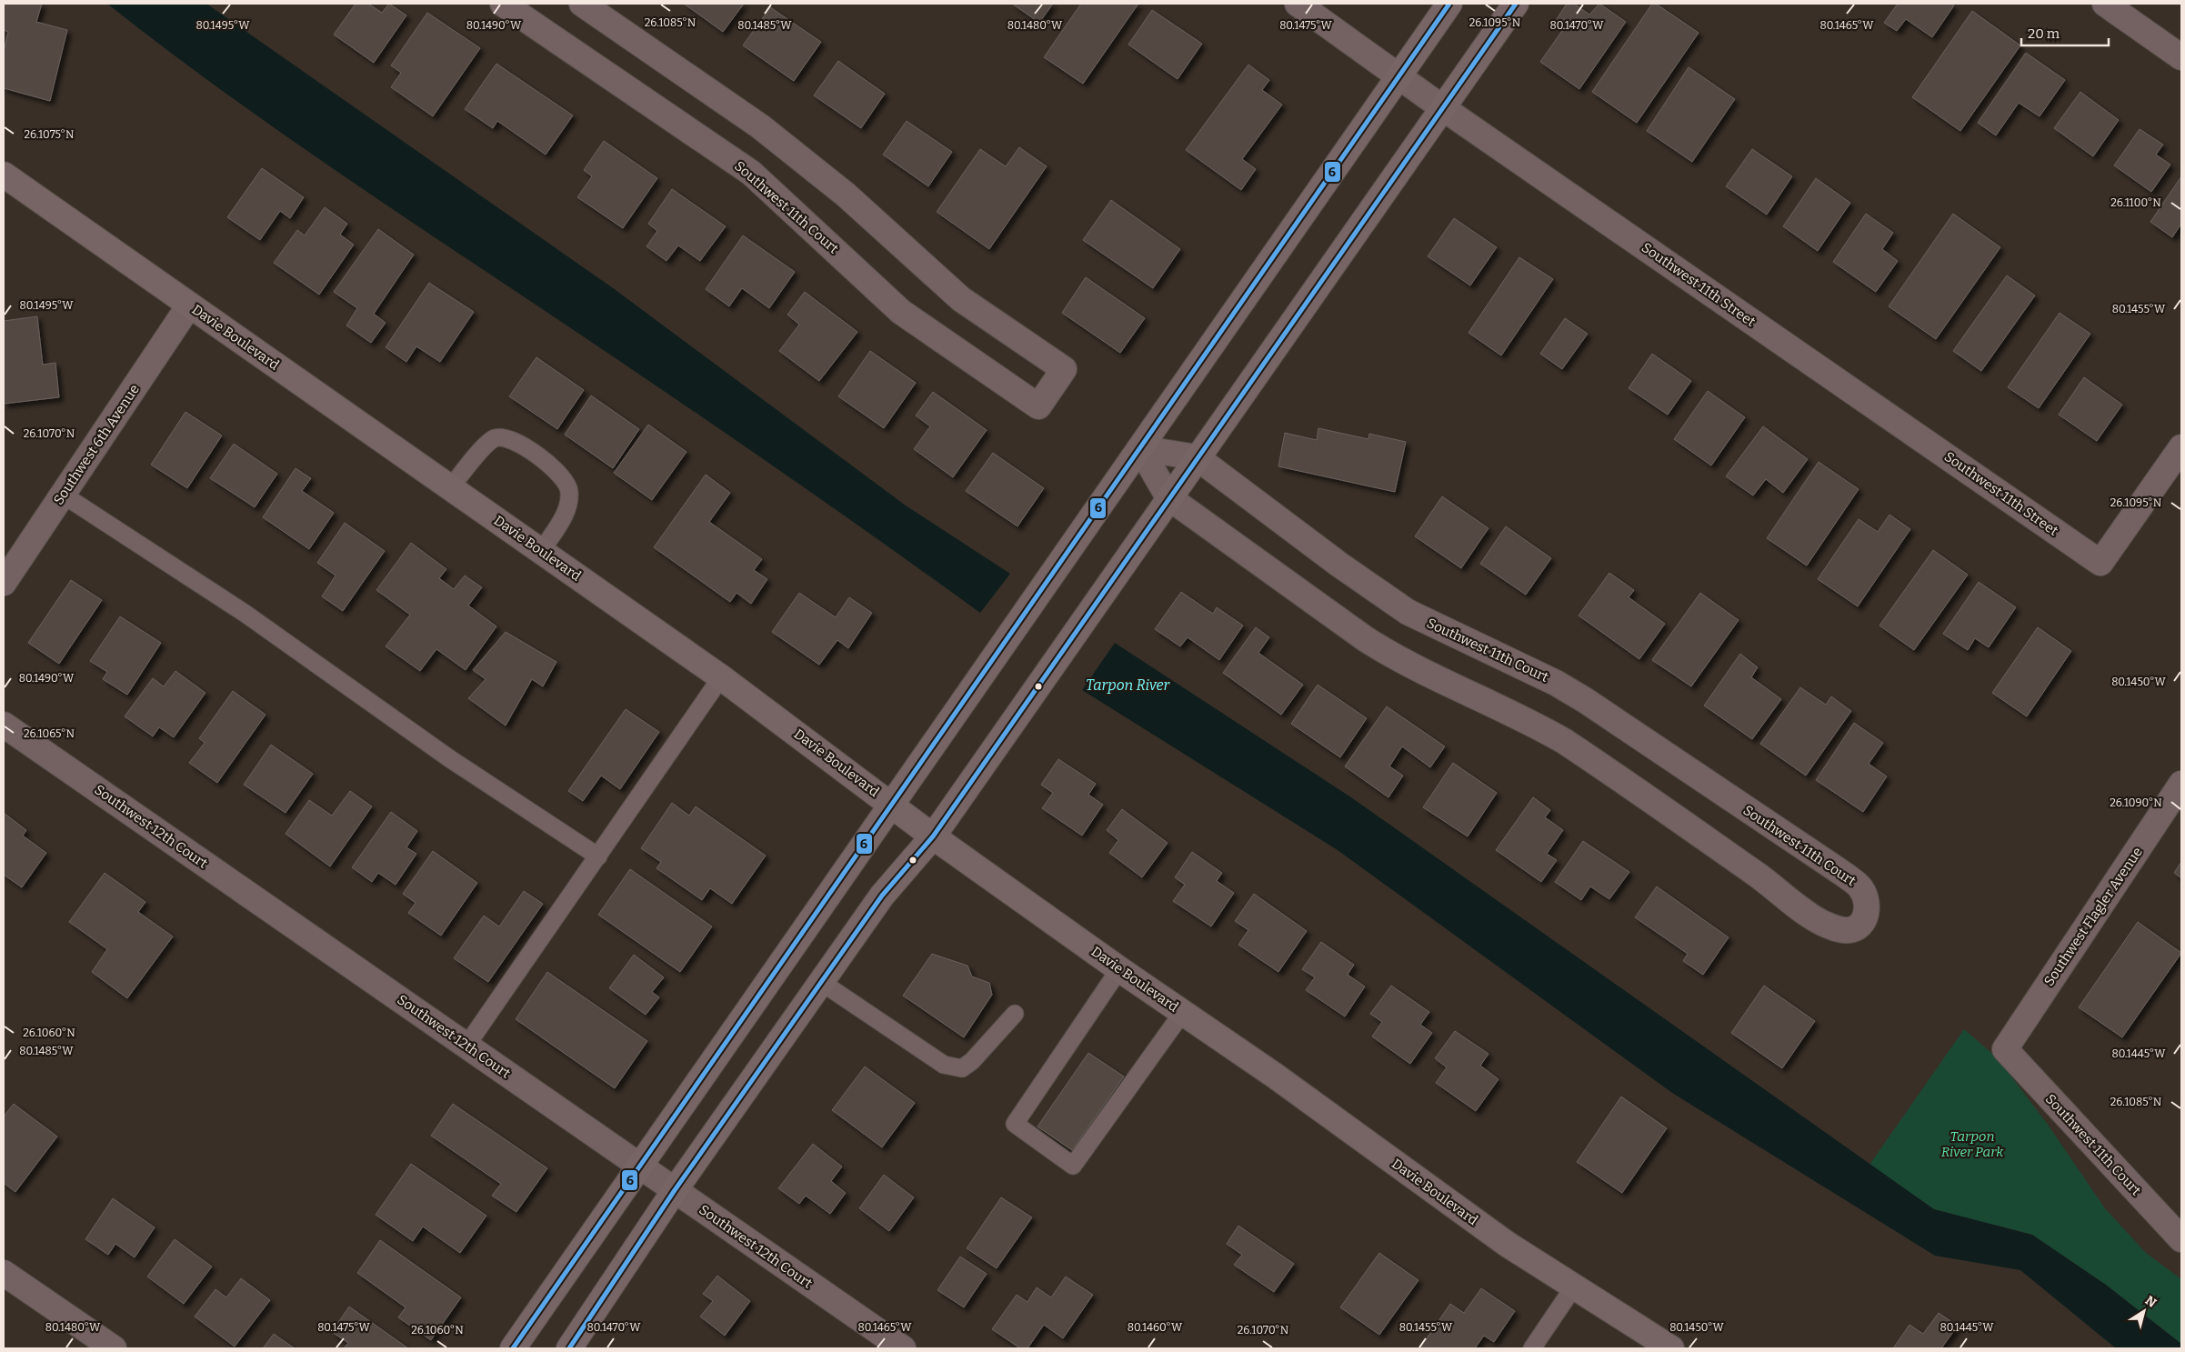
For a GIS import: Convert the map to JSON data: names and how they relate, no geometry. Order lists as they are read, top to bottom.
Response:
{
  "streets": {
    "main road": ["Davie Boulevard"],
    "street": [
      "Southwest 11th Court",
      "Southwest 11th Street",
      "Southwest 6th Avenue",
      "Southwest 12th Court",
      "Southwest Flagler Avenue"
    ]
  },
  "crossings": [
    ["Southwest 11th Court", "Southwest Flagler Avenue"],
    ["Davie Boulevard", "Southwest 6th Avenue"]
  ],
  "water": ["Tarpon River"],
  "parks": ["Tarpon River Park"],
  "lines": ["transit line 6"],
  "scale_bar": "20 m",
  "north": "top right",
  "coordinates": [
    "26.1085°N",
    "26.1095°N",
    "80.1495°W",
    "80.1490°W",
    "80.1485°W",
    "80.1480°W",
    "80.1475°W",
    "80.1470°W",
    "80.1465°W",
    "26.1075°N",
    "26.1100°N",
    "80.1455°W",
    "26.1070°N",
    "80.1450°W",
    "26.1065°N",
    "26.1090°N",
    "26.1060°N",
    "80.1445°W",
    "80.1460°W"
  ]
}
